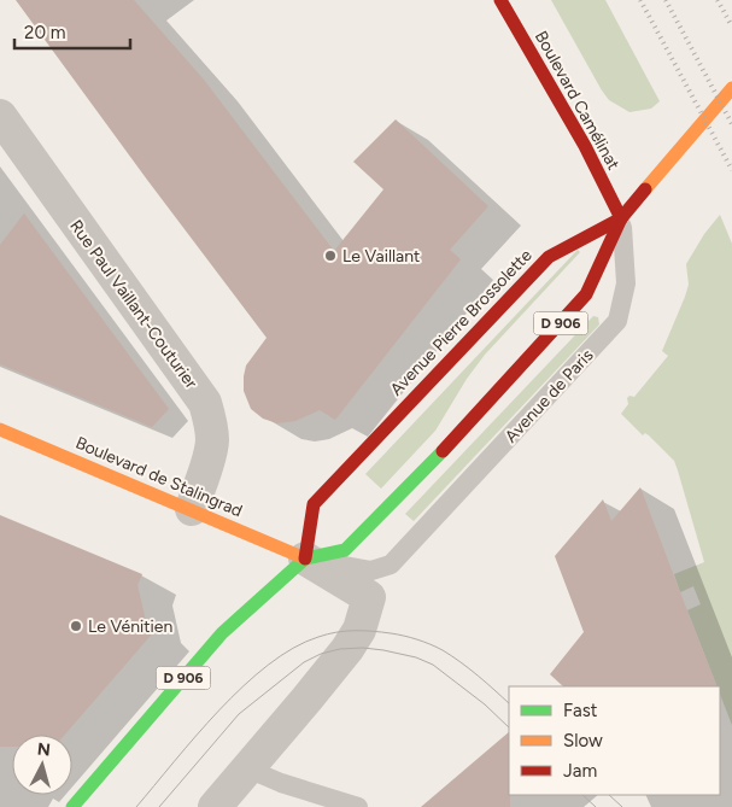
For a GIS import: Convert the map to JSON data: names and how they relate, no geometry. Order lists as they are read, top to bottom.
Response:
{
  "streets": {
    "main road": [
      "Boulevard Camélinat",
      "Avenue Pierre Brossolette",
      "D 906",
      "Boulevard de Stalingrad"
    ],
    "street": ["Rue Paul Vaillant-Couturier"],
    "lane": ["Avenue de Paris"]
  },
  "crossings": [
    ["Boulevard Camélinat", "Avenue Pierre Brossolette"],
    ["Boulevard Camélinat", "D 906"],
    ["Boulevard Camélinat", "Avenue de Paris"],
    ["Rue Paul Vaillant-Couturier", "Boulevard de Stalingrad"],
    ["Avenue Pierre Brossolette", "D 906"],
    ["Avenue Pierre Brossolette", "Avenue de Paris"],
    ["Avenue Pierre Brossolette", "Boulevard de Stalingrad"],
    ["D 906", "Avenue de Paris"],
    ["D 906", "Boulevard de Stalingrad"],
    ["Avenue de Paris", "Boulevard de Stalingrad"]
  ],
  "places": ["Le Vaillant", "Le Vénitien"],
  "legend": ["Fast", "Slow", "Jam"],
  "scale_bar": "20 m",
  "north": "top"
}
